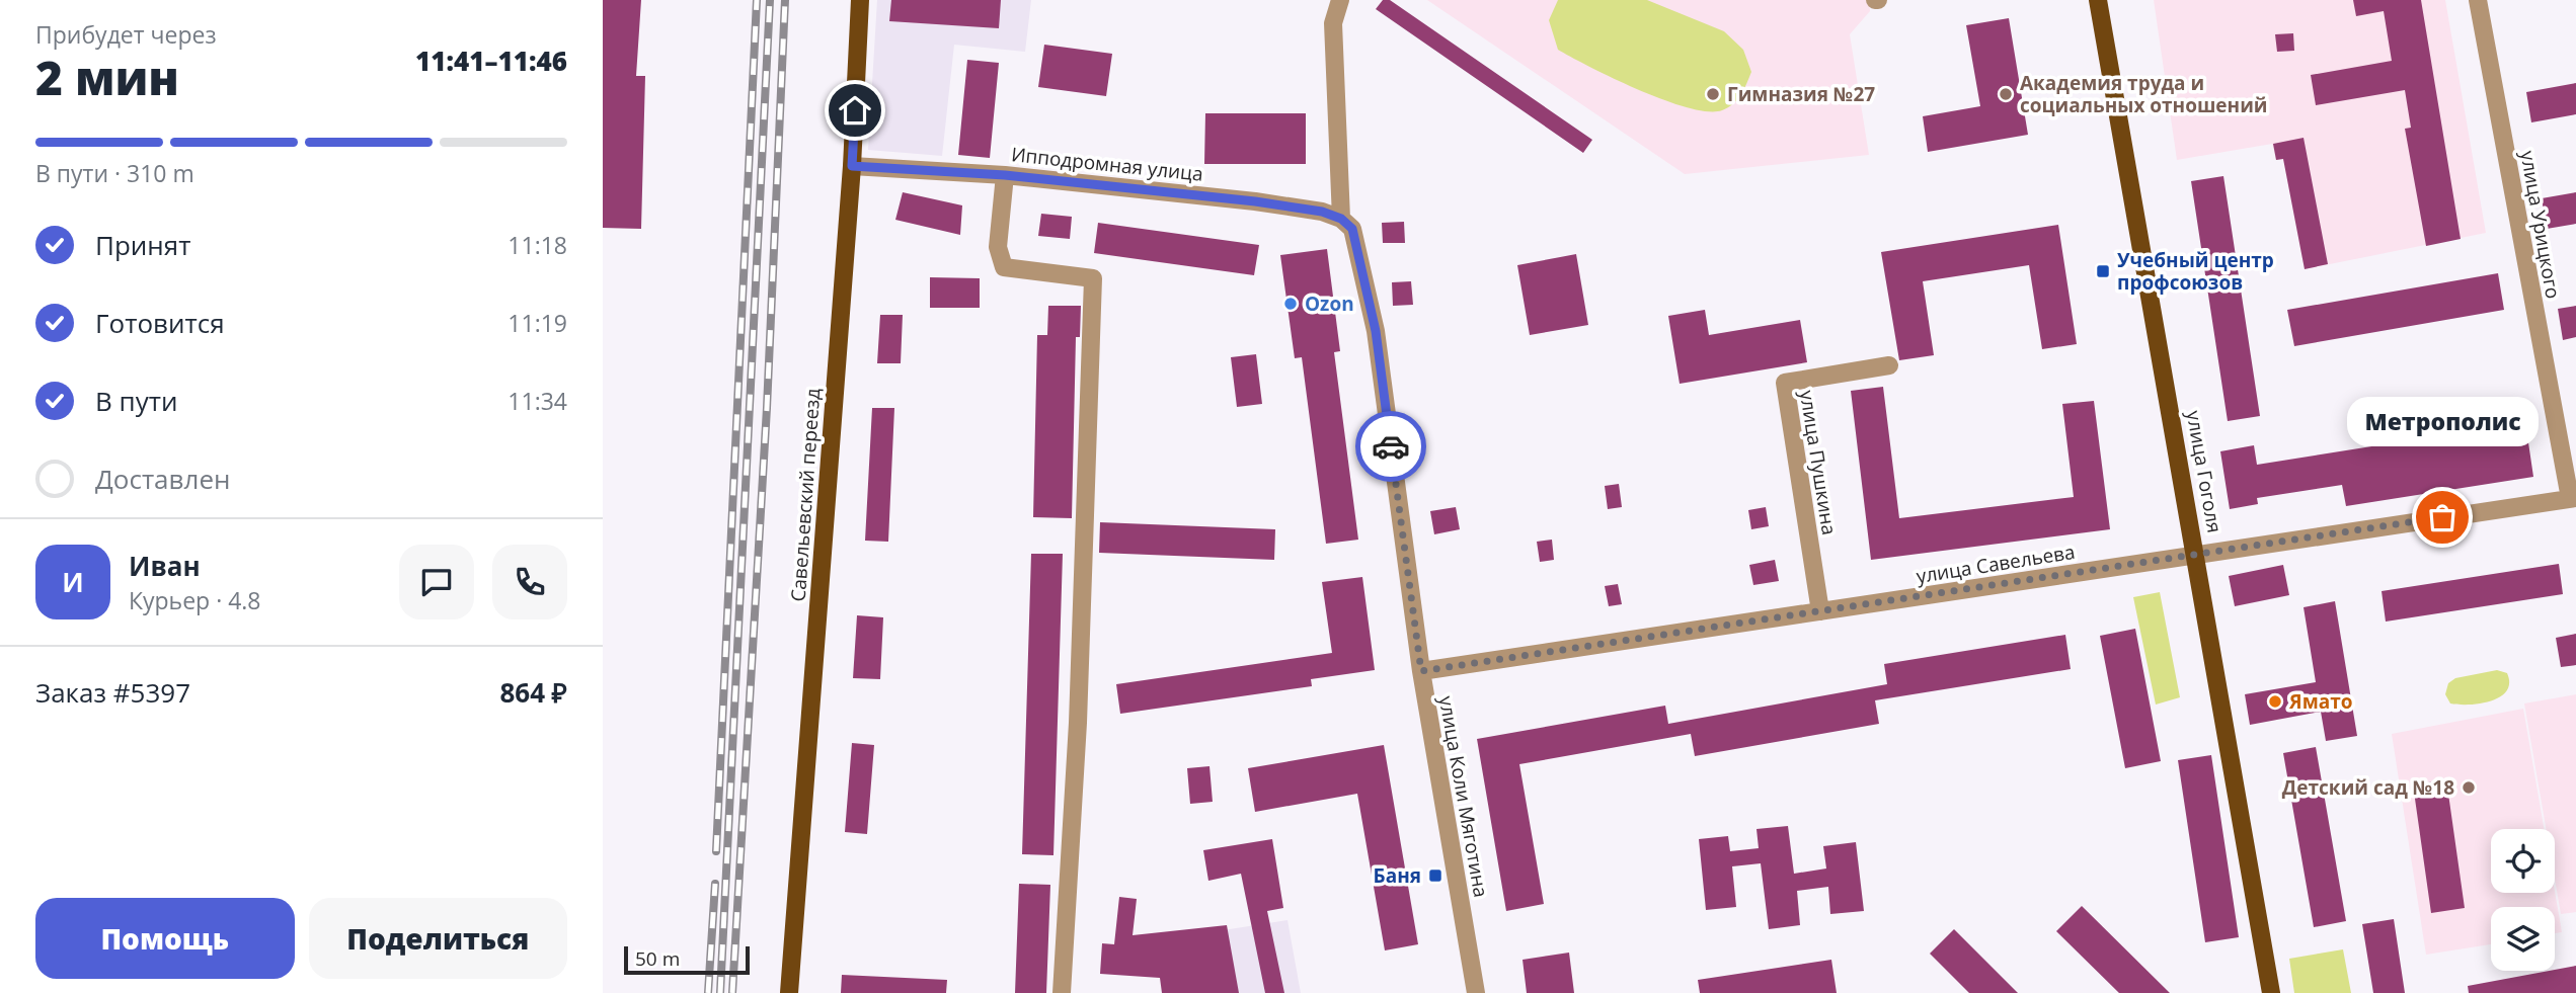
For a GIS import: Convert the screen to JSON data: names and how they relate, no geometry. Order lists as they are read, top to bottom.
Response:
{
  "streets": {
    "main road": ["улица Гоголя", "Савельевский переезд"],
    "street": [
      "Ипподромная улица",
      "улица Урицкого",
      "улица Пушкина",
      "улица Савельева",
      "улица Коли Мяготина"
    ]
  },
  "crossings": [
    ["Ипподромная улица", "Савельевский переезд"],
    ["Ипподромная улица", "улица Коли Мяготина"],
    ["улица Урицкого", "улица Савельева"],
    ["улица Пушкина", "улица Савельева"],
    ["улица Гоголя", "улица Савельева"],
    ["улица Савельева", "улица Коли Мяготина"]
  ],
  "places": {
    "other": [
      "Гимназия №27",
      "Академия труда и социальных отношений",
      "Ozon",
      "Метрополис",
      "Ямато",
      "Детский сад №18"
    ],
    "transit": ["Учебный центр профсоюзов", "Баня"]
  },
  "scale_bar": "50 m",
  "page": {
    "heading": ["2 мин", "Прибудет через", "11:41–11:46"],
    "panel": [
      "Иван",
      "Курьер · 4.8",
      "Заказ #5397",
      "864 ₽"
    ],
    "bar": "В пути · 310 m",
    "list": [
      ["Принят", "11:18"],
      ["Готовится", "11:19"],
      ["В пути", "11:34"],
      "Доставлен"
    ],
    "bubble": "Метрополис",
    "round": "И",
    "buttons": ["Помощь", "Поделиться"],
    "scale": "50 m"
  }
}
